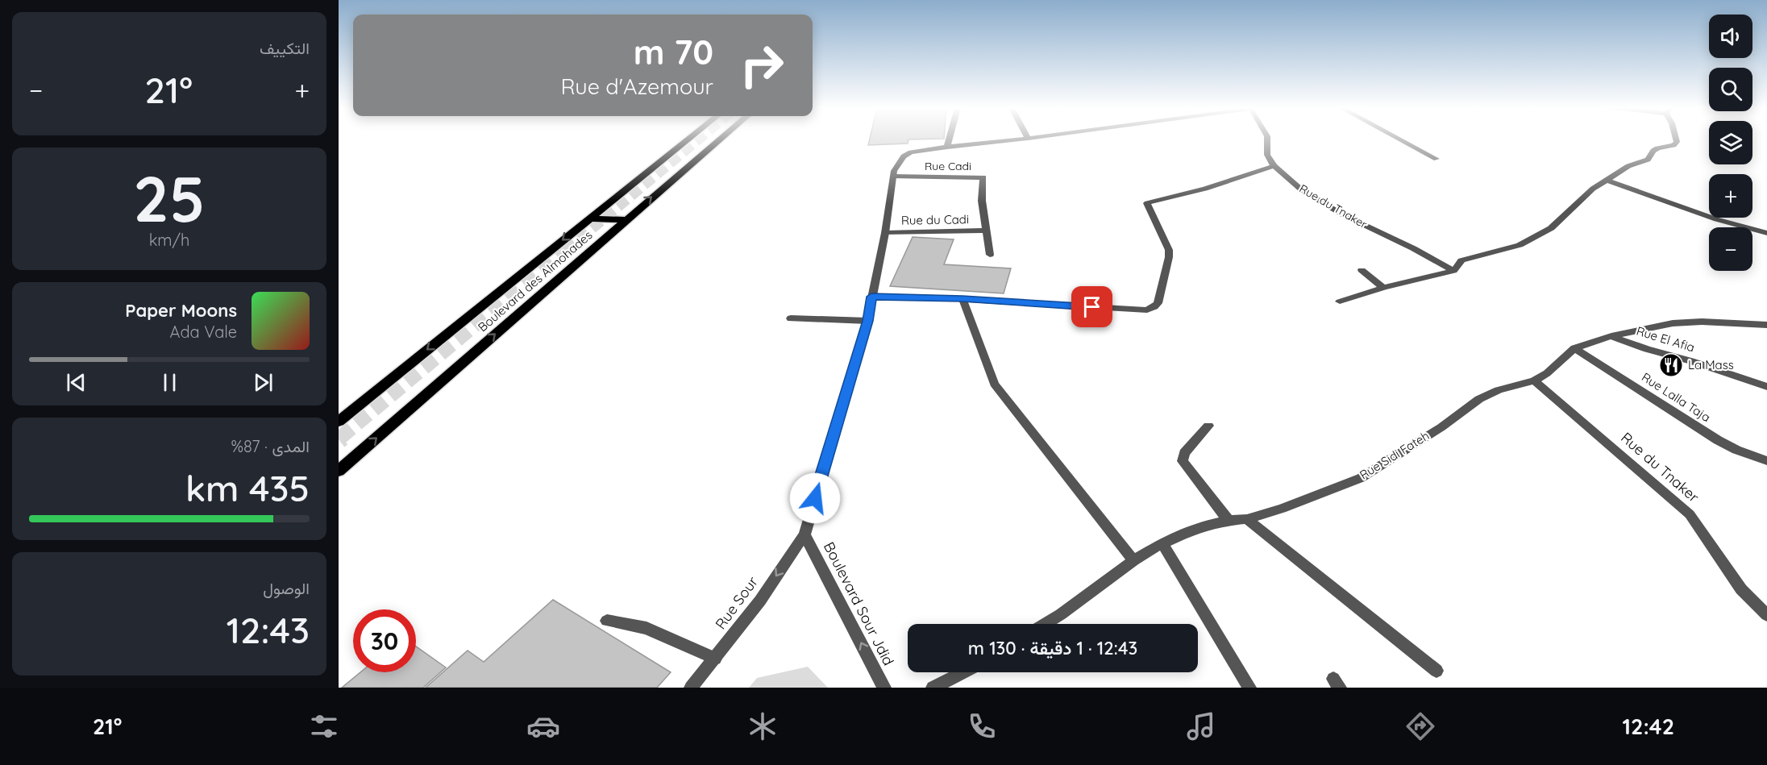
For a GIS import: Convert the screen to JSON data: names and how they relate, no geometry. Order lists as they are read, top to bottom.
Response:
{
  "streets": {
    "main road": ["Boulevard des Almohades"],
    "street": [
      "Rue Cadi",
      "Rue du Tnaker",
      "Rue du Cadi",
      "Rue El Afia",
      "Rue Lalla Taja",
      "Rue Sidi Fateh",
      "Rue Sour",
      "Boulevard Sour Jdid"
    ]
  },
  "crossings": [
    ["Rue Cadi", "Rue du Cadi"],
    ["Rue Cadi", "Rue Sour"],
    ["Rue du Tnaker", "Rue Sidi Fateh"],
    ["Rue du Cadi", "Rue Sour"],
    ["Rue El Afia", "Rue Sidi Fateh"],
    ["Rue Lalla Taja", "Rue Sidi Fateh"],
    ["Rue Sour", "Boulevard Sour Jdid"]
  ],
  "one_way": ["Boulevard Sour Jdid"],
  "places": {
    "restaurant": ["La Mass"]
  },
  "page": {
    "tile": [
      "التكييف",
      ["25", "km/h"],
      ["المدى · 87%", "435 km"],
      ["الوصول", "12:43"]
    ],
    "map_buttons": ["+", "−"],
    "turn": ["70 m", "Rue d'Azemour"],
    "heat": ["−", "21°", "+"],
    "song": ["Paper Moons", "Ada Vale"],
    "limit": "30",
    "trip": "12:43 · 1 دقيقة · 130 m",
    "tabs": ["12:42", "21°"]
  }
}
